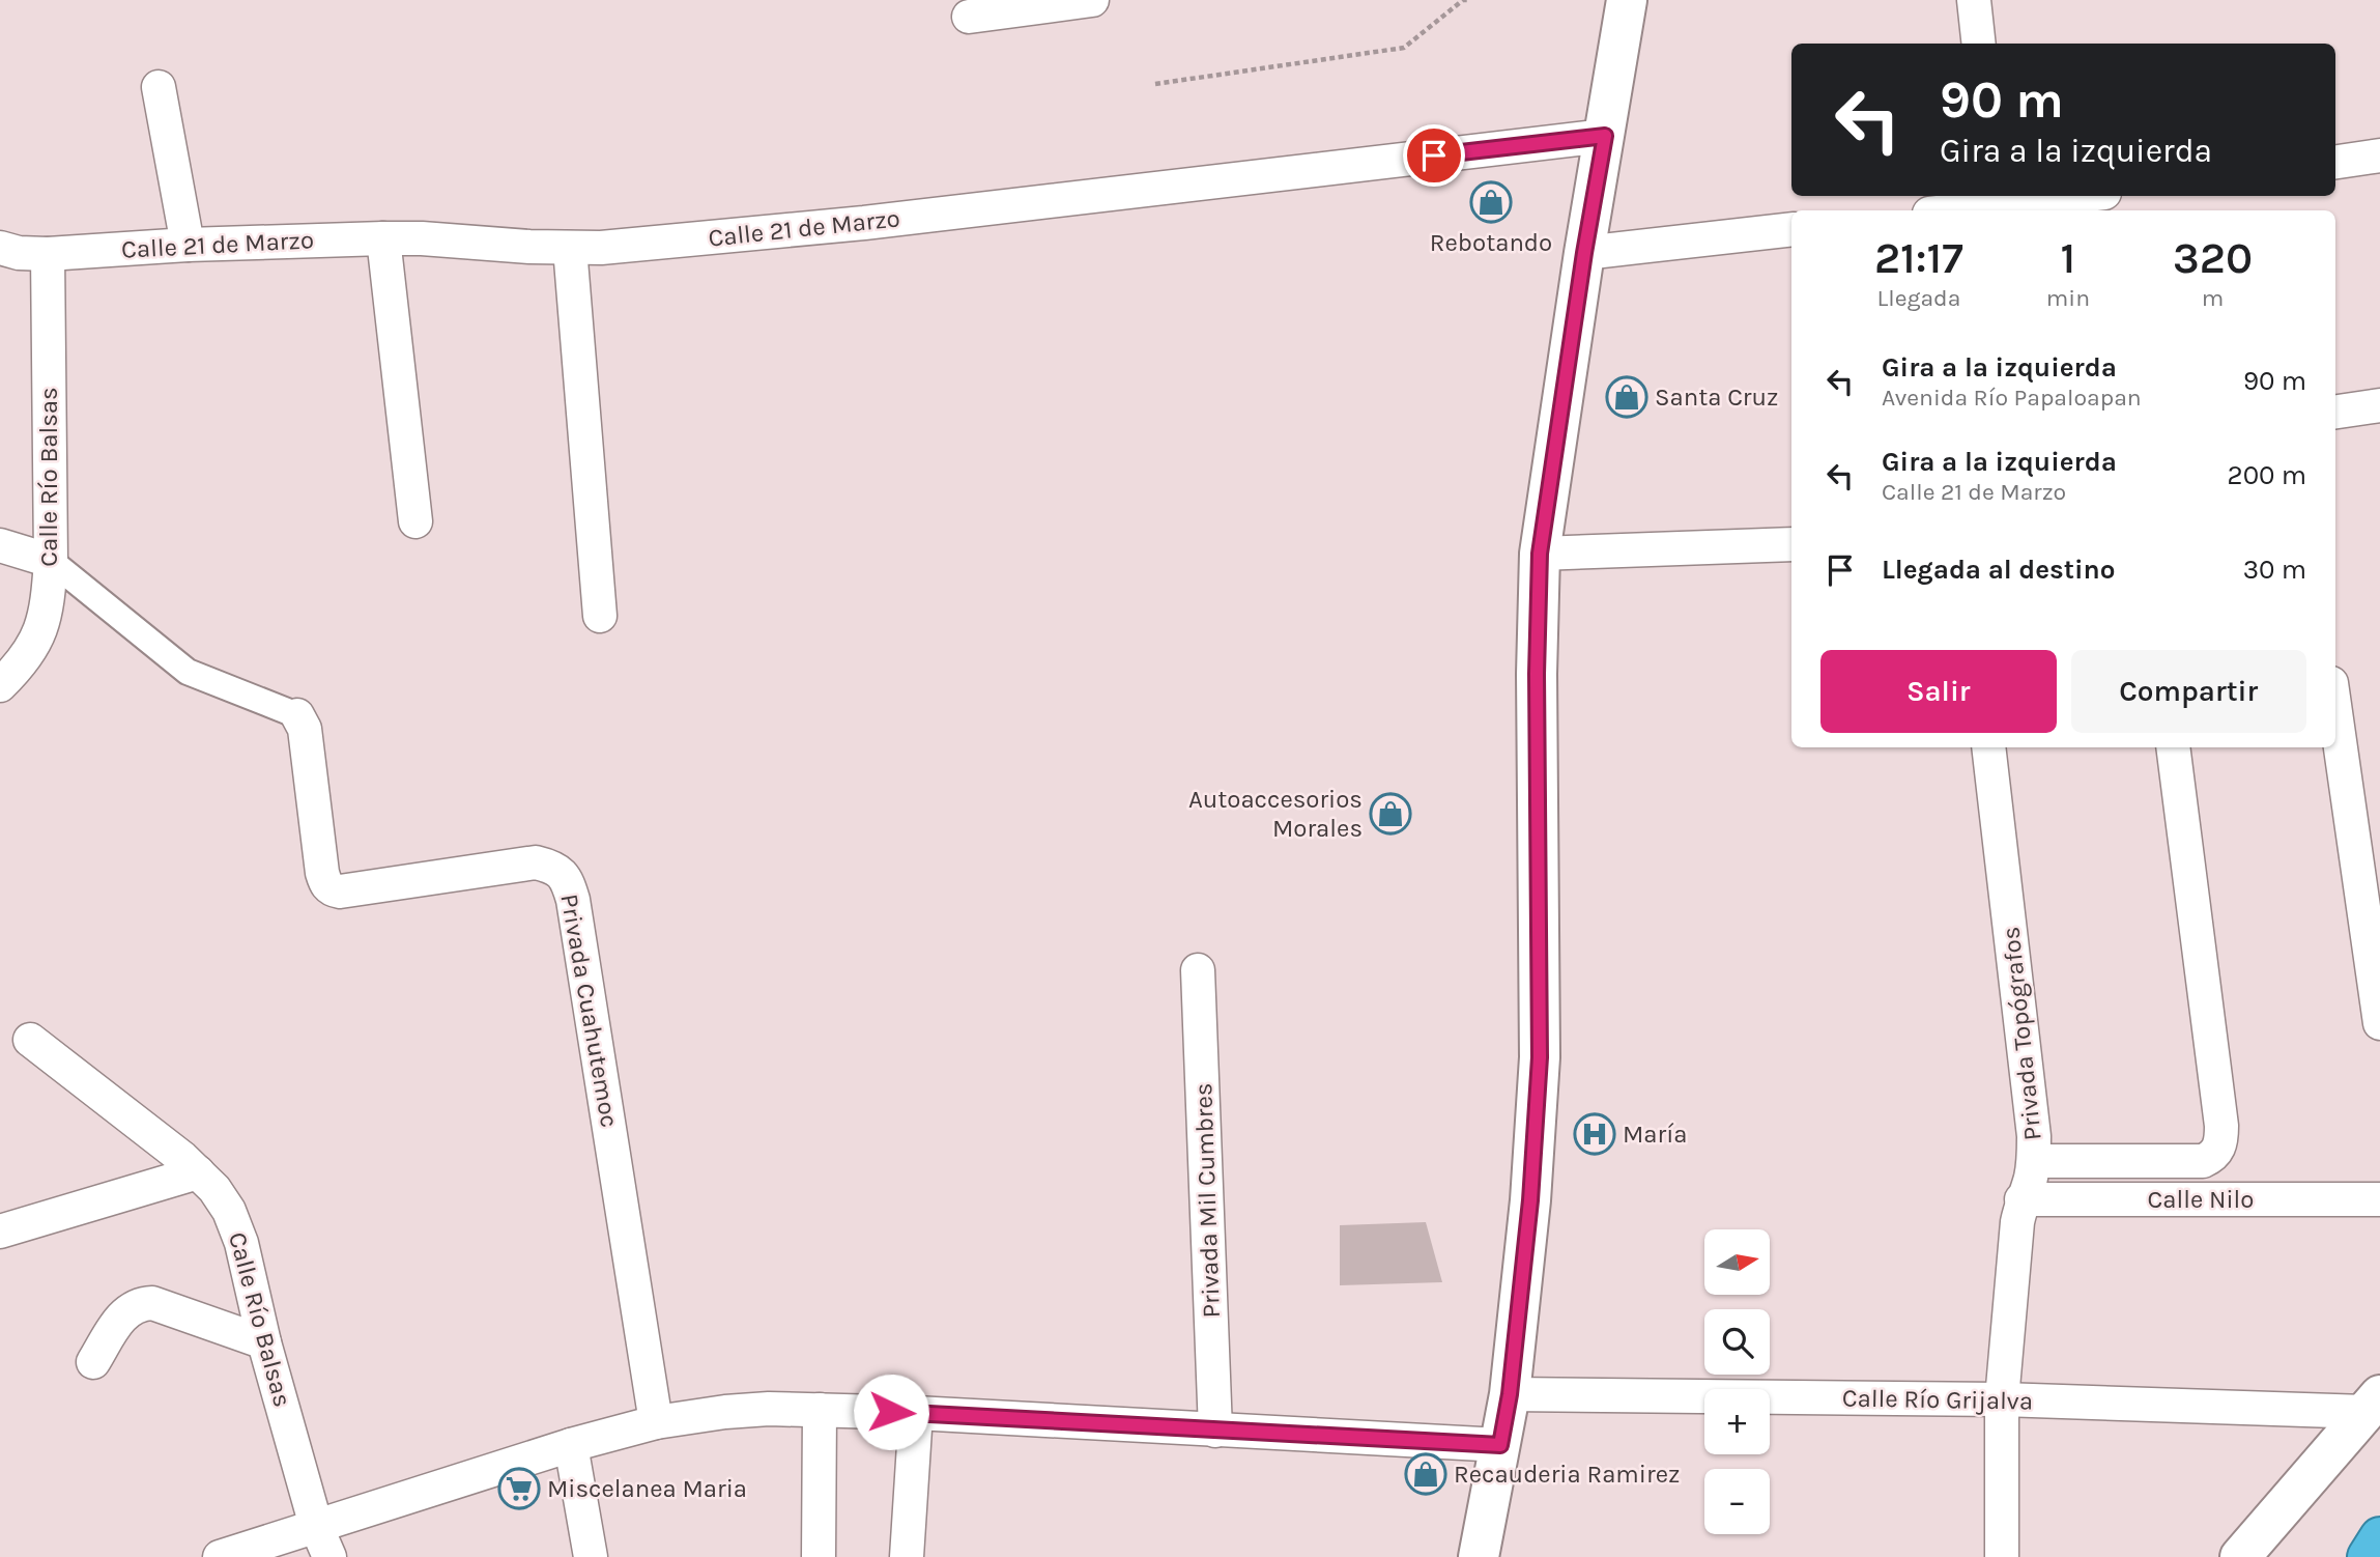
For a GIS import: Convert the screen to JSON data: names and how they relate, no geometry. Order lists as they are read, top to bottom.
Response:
{
  "streets": {
    "street": [
      "Calle 21 de Marzo",
      "Calle Río Balsas",
      "Privada Cuahutemoc",
      "Privada Topógrafos",
      "Calle Nilo",
      "Privada Mil Cumbres",
      "Calle Río Grijalva"
    ]
  },
  "crossings": [
    ["Calle 21 de Marzo", "Calle Río Balsas"],
    ["Calle Río Balsas", "Privada Cuahutemoc"]
  ],
  "places": {
    "shop": [
      "Rebotando",
      "Santa Cruz",
      "Autoaccesorios Morales",
      "Recauderia Ramirez"
    ],
    "hospital": ["María"],
    "supermarket": ["Miscelanea Maria"]
  },
  "north": "right",
  "page": {
    "turn": ["90 m", "Gira a la izquierda"],
    "eta": [
      "21:17",
      "Llegada",
      "1",
      "min",
      "320",
      "m"
    ],
    "list": [
      {
        "name": "Gira a la izquierda",
        "note": "Avenida Río Papaloapan",
        "value": "90 m"
      },
      {
        "name": "Gira a la izquierda",
        "note": "Calle 21 de Marzo",
        "value": "200 m"
      },
      {
        "name": "Llegada al destino",
        "value": "30 m"
      }
    ],
    "buttons": ["Salir", "Compartir"],
    "map_buttons": ["+", "−"]
  }
}
